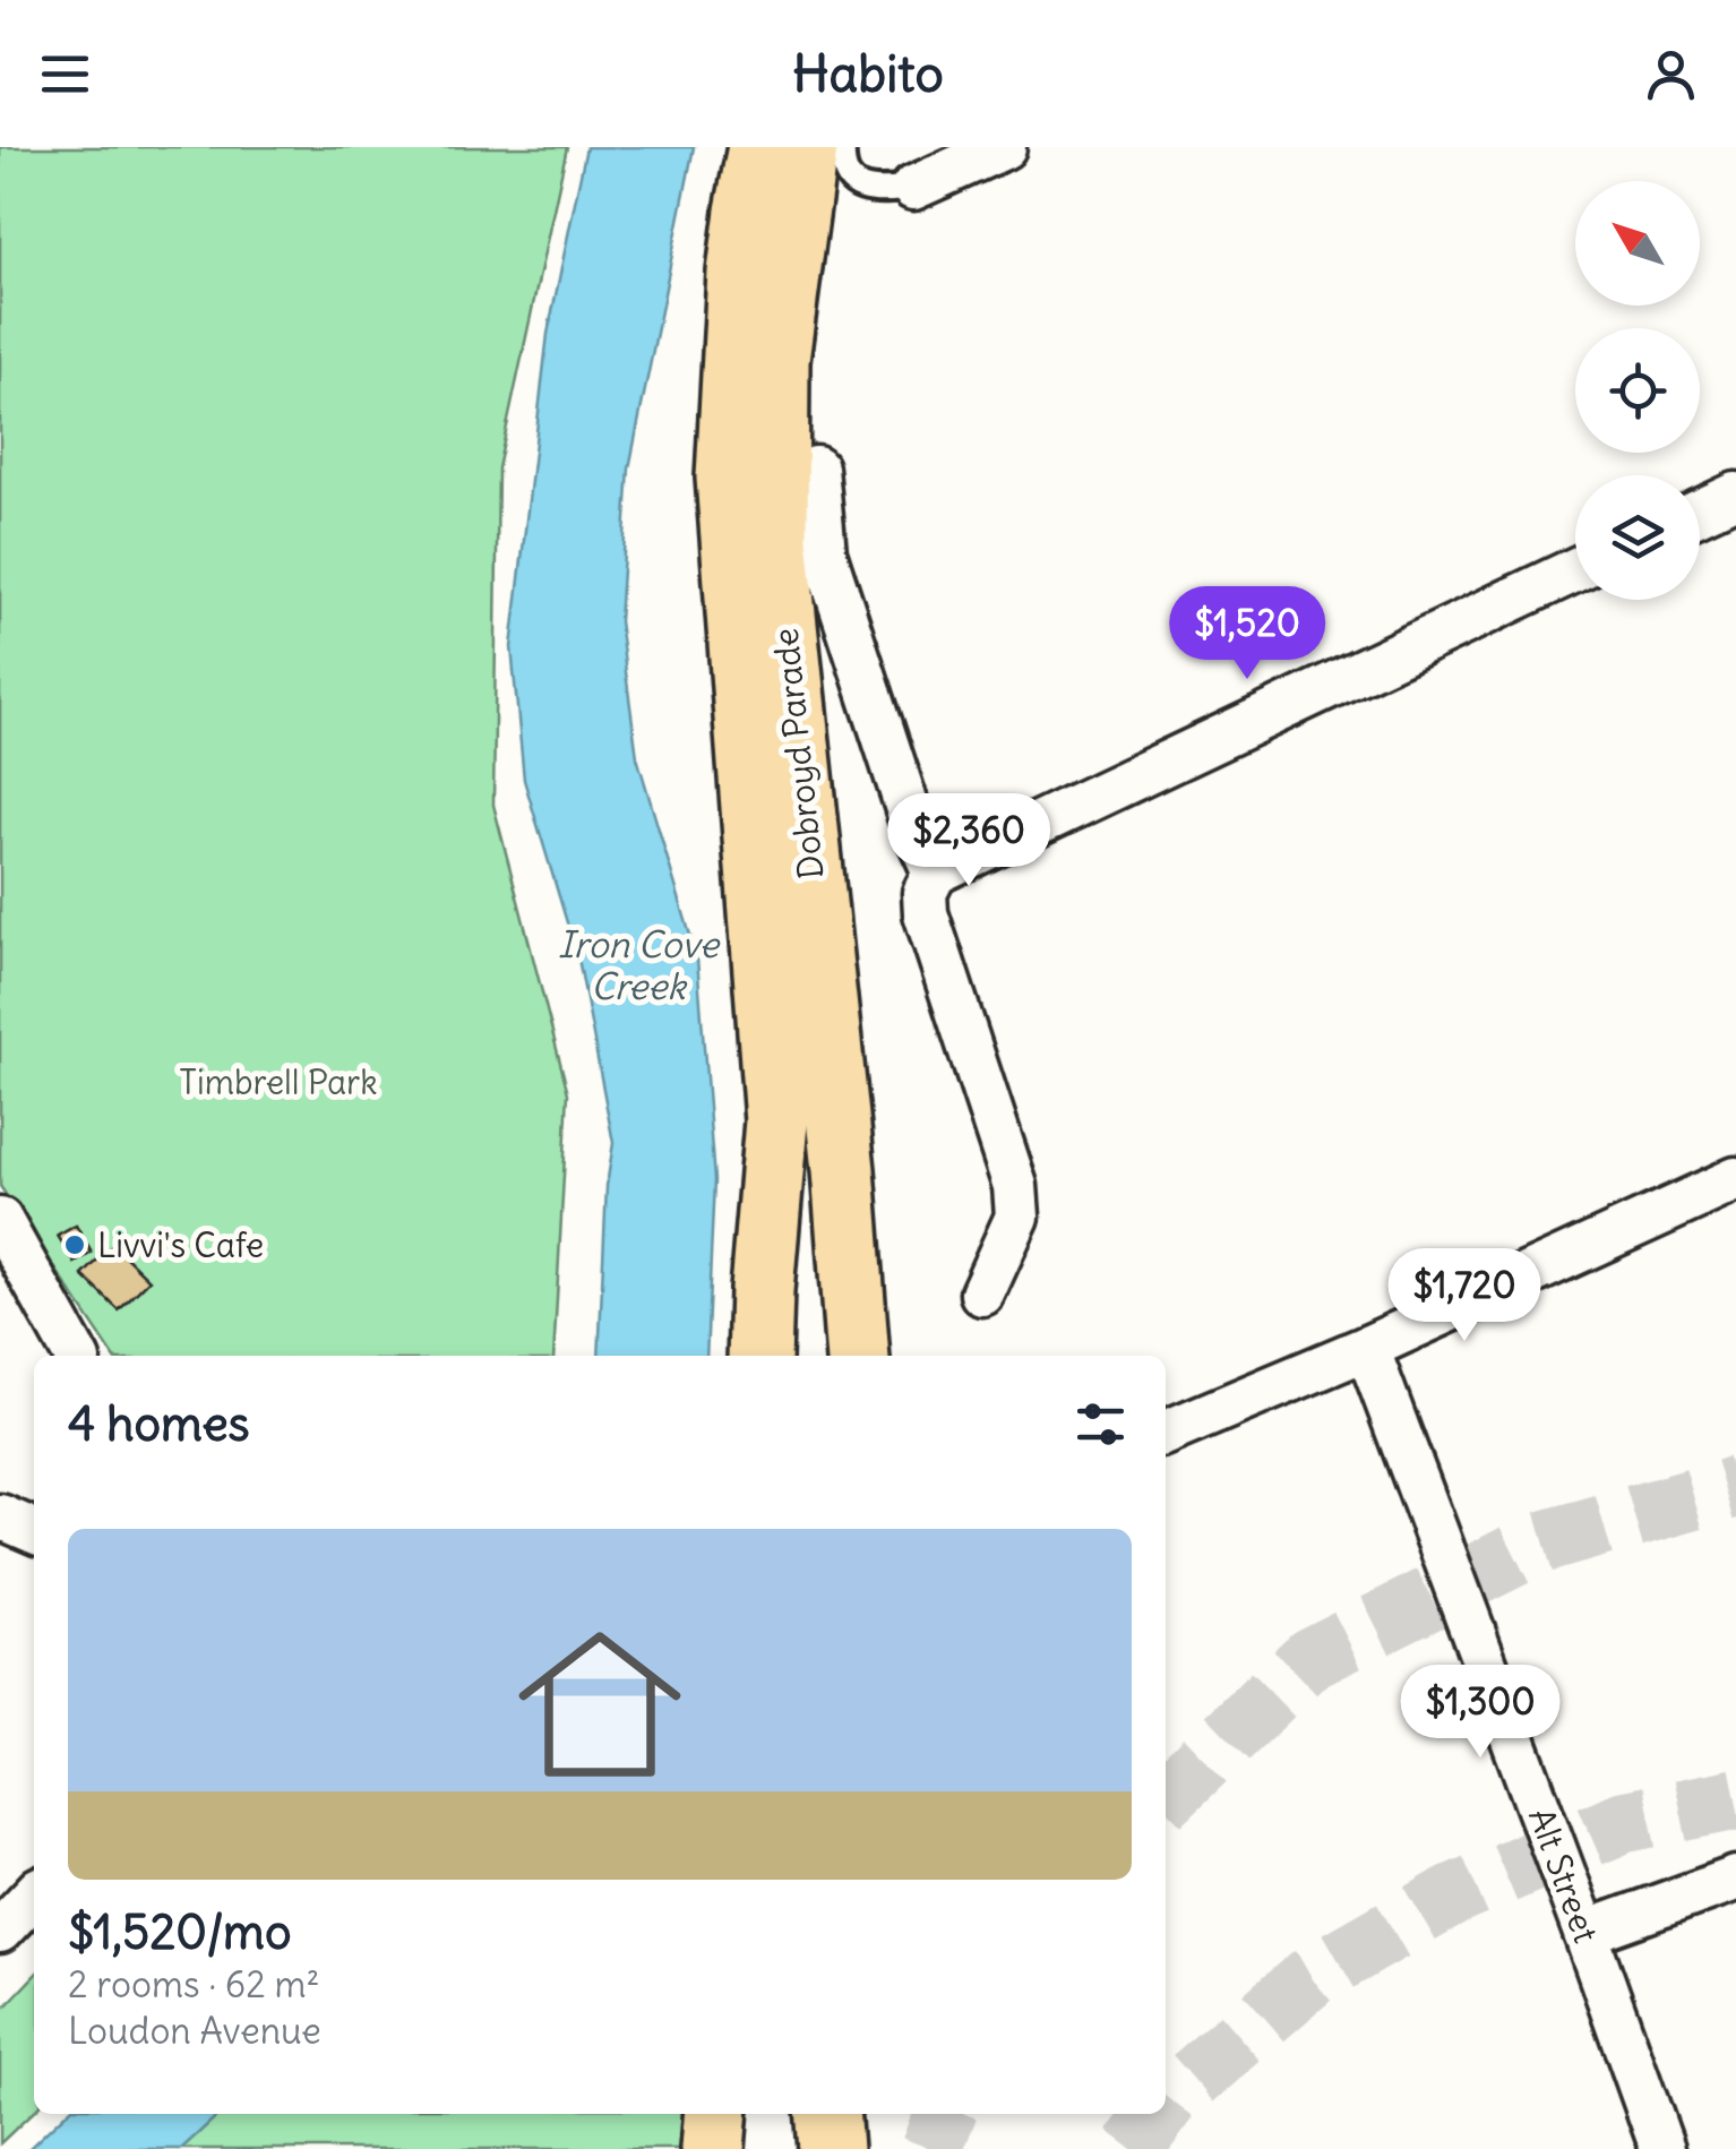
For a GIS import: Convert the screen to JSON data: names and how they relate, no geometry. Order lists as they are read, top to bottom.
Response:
{
  "streets": {
    "highway": ["Dobroyd Parade"],
    "street": ["Alt Street"]
  },
  "water": ["Iron Cove Creek"],
  "parks": ["Timbrell Park"],
  "places": ["Livvi's Cafe"],
  "north": "top left",
  "page": {
    "header": "Habito",
    "price": [
      "$1,520",
      "$2,360",
      "$1,720",
      "$1,300"
    ],
    "heading": "4 homes",
    "list": [
      {
        "name": "$1,520/mo",
        "note": "2 rooms · 62 m² · Loudon Avenue"
      }
    ]
  }
}
